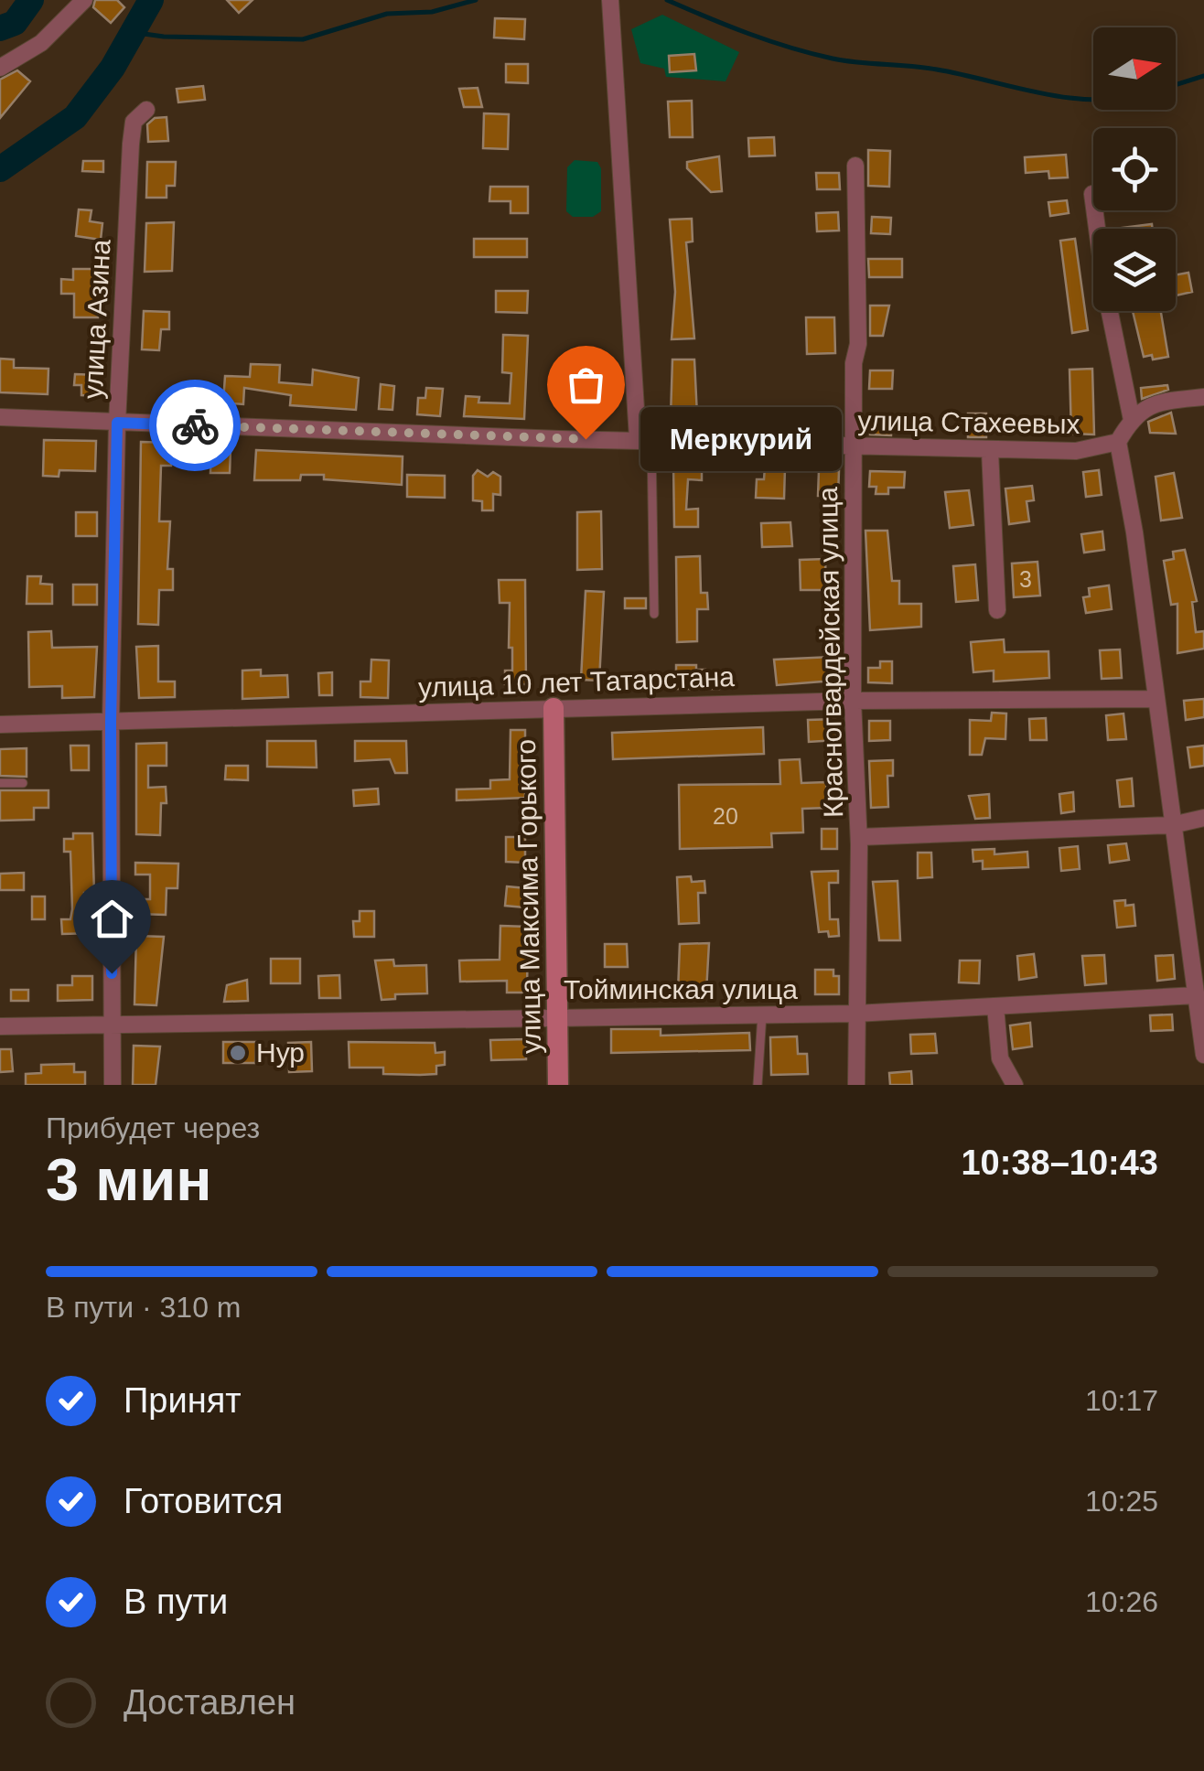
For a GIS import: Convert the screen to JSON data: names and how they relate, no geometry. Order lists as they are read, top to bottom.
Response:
{
  "streets": {
    "street": [
      "улица Азина",
      "улица Стахеевых",
      "Красногвардейская улица",
      "улица 10 лет Татарстана",
      "улица Максима Горького",
      "Тойминская улица"
    ]
  },
  "crossings": [
    ["улица Азина", "улица Стахеевых"],
    ["улица Азина", "улица 10 лет Татарстана"],
    ["улица Азина", "Тойминская улица"],
    ["улица Стахеевых", "Красногвардейская улица"],
    ["Красногвардейская улица", "улица 10 лет Татарстана"],
    ["Красногвардейская улица", "Тойминская улица"],
    ["улица 10 лет Татарстана", "улица Максима Горького"],
    ["улица Максима Горького", "Тойминская улица"]
  ],
  "places": ["Меркурий", "Нур"],
  "house_numbers": ["3", "20"],
  "north": "right",
  "page": {
    "bubble": "Меркурий",
    "heading": ["3 мин", "Прибудет через", "10:38–10:43"],
    "bar": "В пути · 310 m",
    "list": [
      ["Принят", "10:17"],
      ["Готовится", "10:25"],
      ["В пути", "10:26"],
      "Доставлен"
    ]
  }
}
